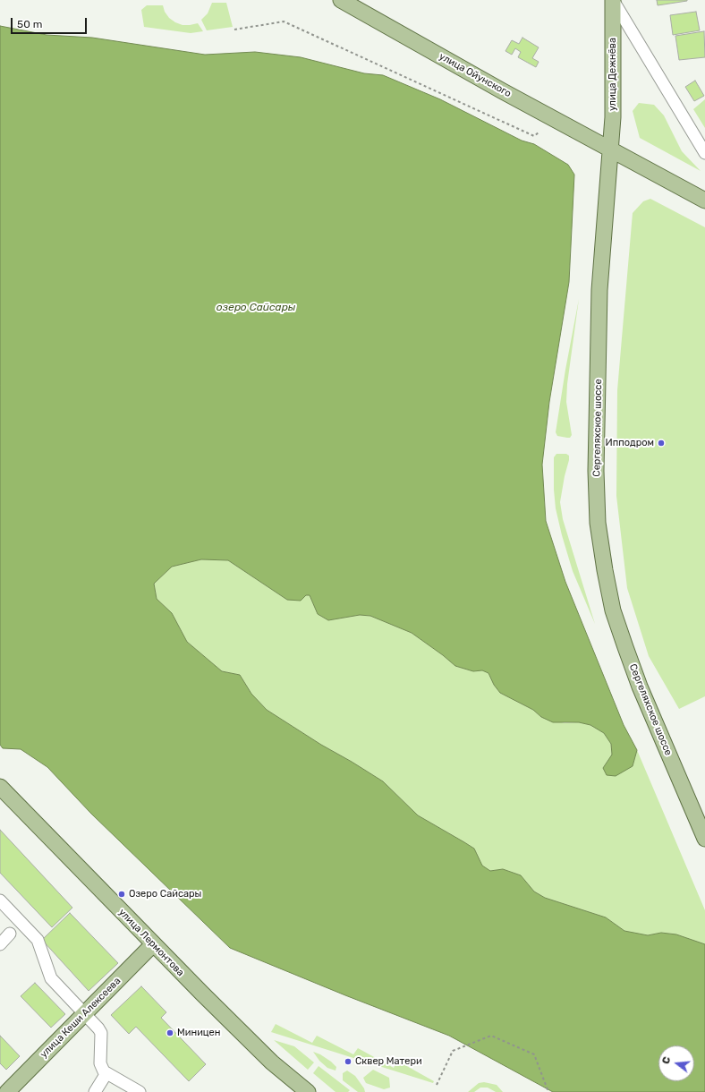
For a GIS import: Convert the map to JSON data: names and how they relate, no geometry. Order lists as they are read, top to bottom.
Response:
{
  "streets": {
    "main road": [
      "улица Дежнёва",
      "улица Ойунского",
      "Сергеляхское шоссе",
      "улица Лермонтова",
      "улица Кеши Алексеева"
    ]
  },
  "crossings": [
    ["улица Дежнёва", "улица Ойунского"],
    ["улица Дежнёва", "Сергеляхское шоссе"],
    ["улица Ойунского", "Сергеляхское шоссе"],
    ["улица Лермонтова", "улица Кеши Алексеева"]
  ],
  "water": ["озеро Сайсары"],
  "places": [
    "Ипподром",
    "Озеро Сайсары",
    "Миницен",
    "Сквер Матери"
  ],
  "scale_bar": "50 m",
  "north": "left"
}
